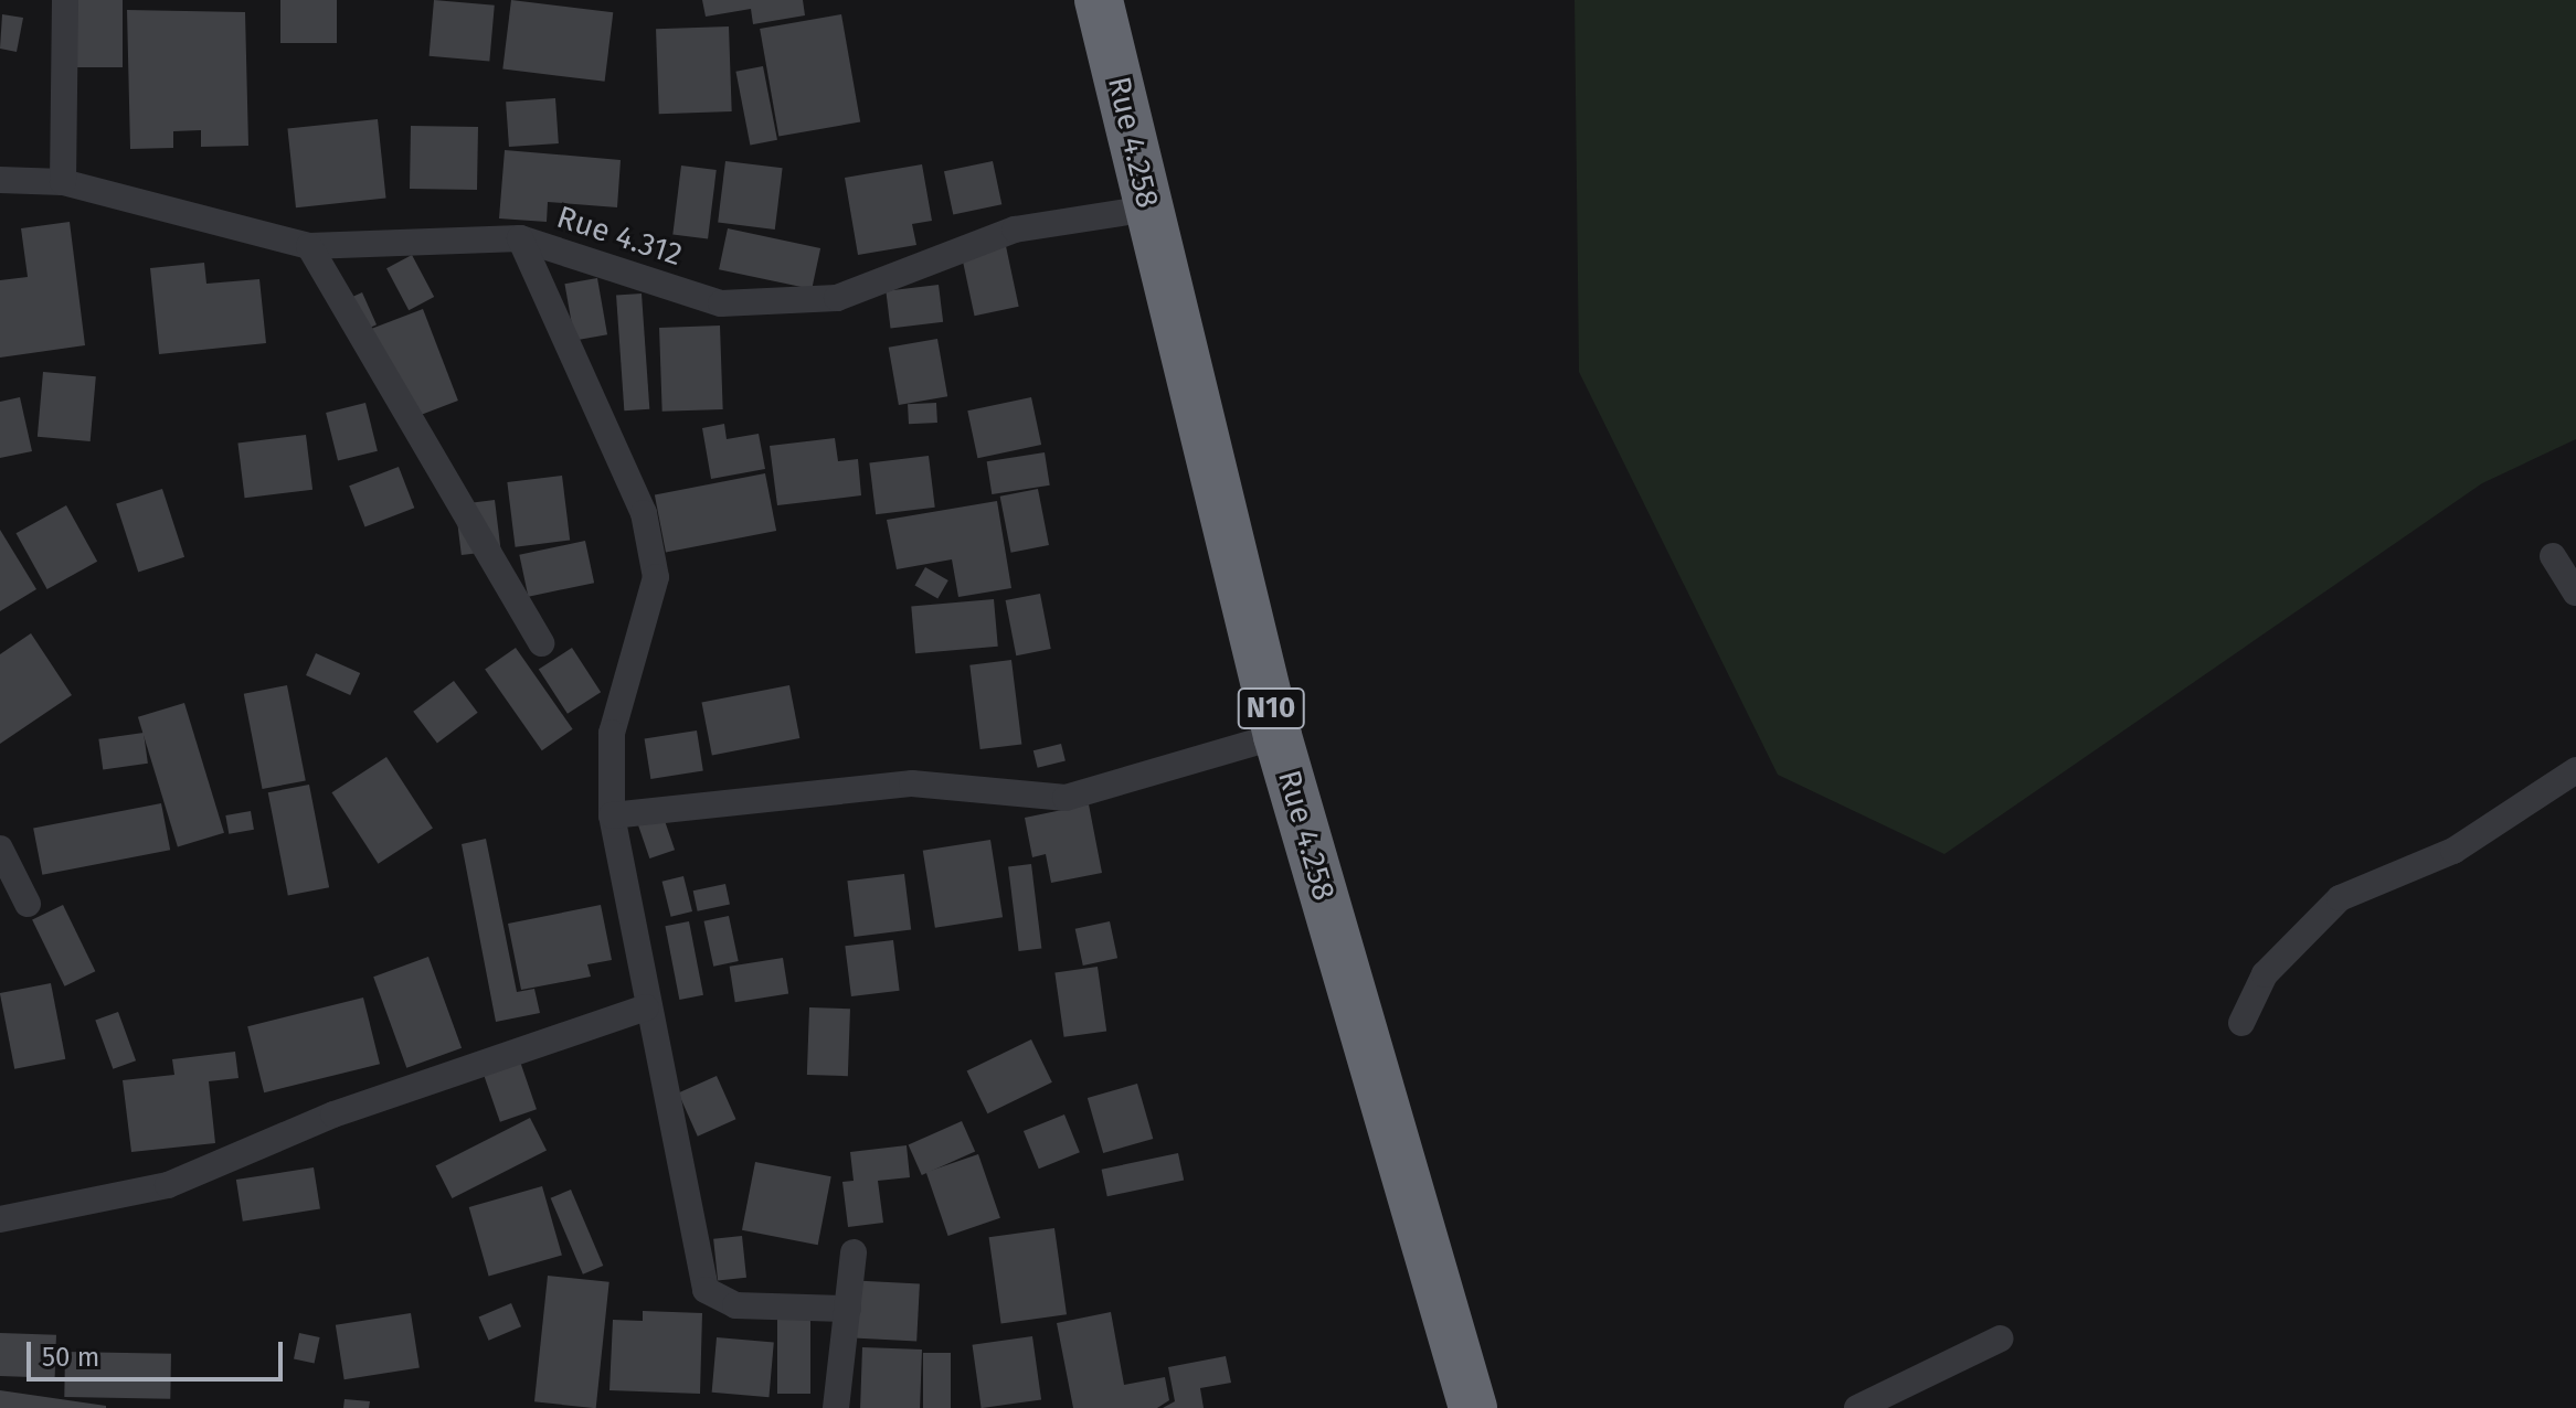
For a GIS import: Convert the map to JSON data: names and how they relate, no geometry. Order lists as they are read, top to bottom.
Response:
{
  "streets": {
    "highway": ["Rue 4.258", "N10"],
    "street": ["Rue 4.312"]
  },
  "crossings": [
    ["Rue 4.258", "Rue 4.312"]
  ],
  "scale_bar": "50 m"
}
